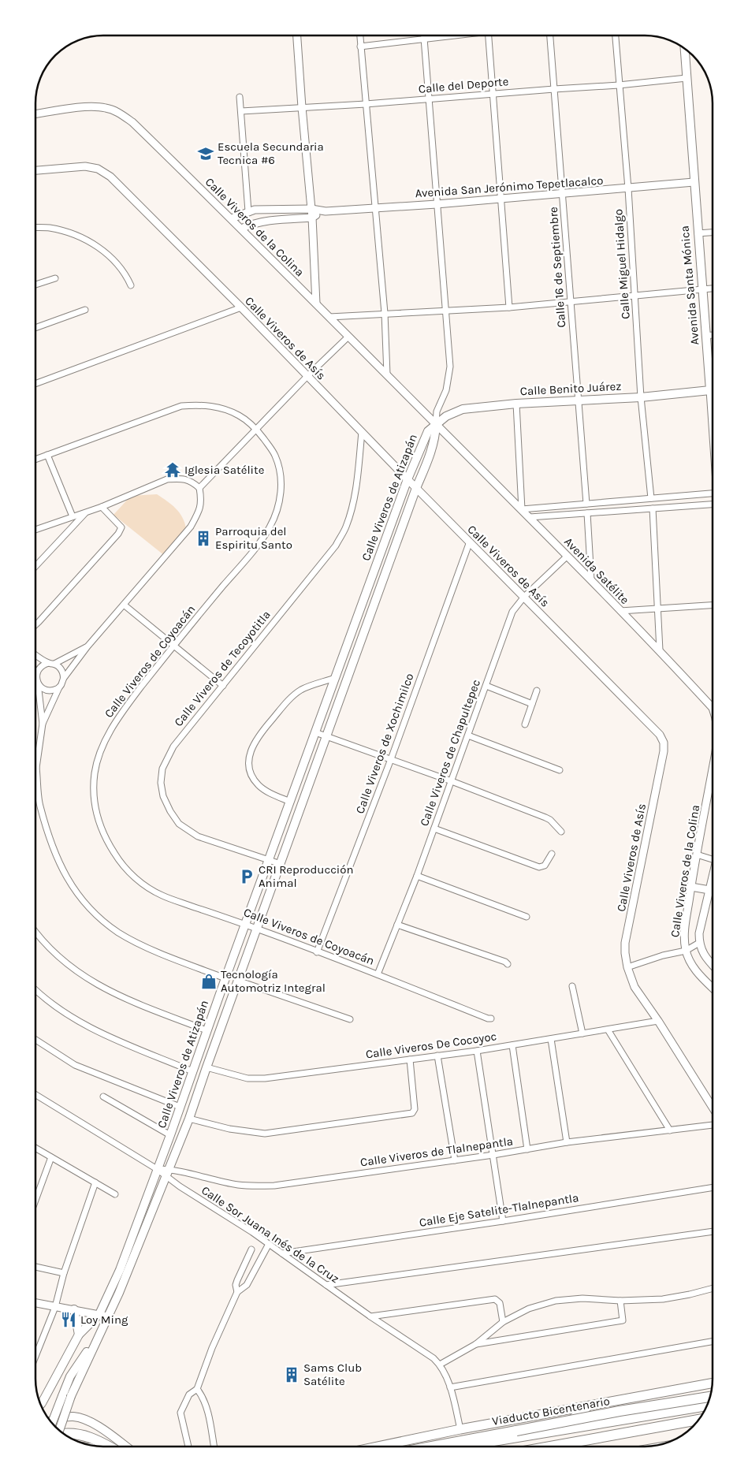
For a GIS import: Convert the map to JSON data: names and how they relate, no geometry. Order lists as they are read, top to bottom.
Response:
{
  "streets": {
    "highway": ["Viaducto Bicentenario"],
    "main road": ["Avenida Santa Mónica", "Calle Benito Juárez", "Calle Viveros de Atizapán"],
    "street": [
      "Calle del Deporte",
      "Avenida San Jerónimo Tepetlacalco",
      "Calle Viveros de la Colina",
      "Calle Miguel Hidalgo",
      "Calle 16 de Septiembre",
      "Calle Viveros de Asís",
      "Avenida Satélite",
      "Calle Viveros de Coyoacán",
      "Calle Viveros de Tecoyotitla",
      "Calle Viveros de Xochimilco",
      "Calle Viveros de Chapultepec",
      "Calle Viveros De Cocoyoc",
      "Calle Viveros de Tlalnepantla",
      "Calle Eje Satelite-Tlalnepantla",
      "Calle Sor Juana Inés de la Cruz"
    ]
  },
  "crossings": [
    ["Calle del Deporte", "Calle Miguel Hidalgo"],
    ["Calle del Deporte", "Calle 16 de Septiembre"],
    ["Calle del Deporte", "Avenida Santa Mónica"],
    ["Avenida San Jerónimo Tepetlacalco", "Calle Viveros de la Colina"],
    ["Avenida San Jerónimo Tepetlacalco", "Calle Miguel Hidalgo"],
    ["Avenida San Jerónimo Tepetlacalco", "Calle 16 de Septiembre"],
    ["Avenida San Jerónimo Tepetlacalco", "Avenida Santa Mónica"],
    ["Calle Viveros de la Colina", "Calle Benito Juárez"],
    ["Calle Viveros de la Colina", "Calle Viveros de Atizapán"],
    ["Calle Viveros de la Colina", "Avenida Satélite"],
    ["Calle Miguel Hidalgo", "Calle Benito Juárez"],
    ["Calle 16 de Septiembre", "Calle Benito Juárez"],
    ["Avenida Santa Mónica", "Calle Benito Juárez"],
    ["Calle Viveros de Asís", "Calle Viveros de Atizapán"],
    ["Calle Viveros de Asís", "Calle Viveros de Tecoyotitla"],
    ["Calle Viveros de Asís", "Calle Viveros de Xochimilco"],
    ["Calle Viveros de Asís", "Calle Viveros de Chapultepec"],
    ["Calle Viveros de Asís", "Calle Viveros De Cocoyoc"],
    ["Calle Benito Juárez", "Calle Viveros de Atizapán"],
    ["Calle Benito Juárez", "Avenida Satélite"],
    ["Calle Viveros de Atizapán", "Avenida Satélite"],
    ["Calle Viveros de Atizapán", "Calle Viveros de Coyoacán"],
    ["Calle Viveros de Atizapán", "Calle Viveros de Tecoyotitla"],
    ["Calle Viveros de Atizapán", "Calle Viveros De Cocoyoc"],
    ["Calle Viveros de Atizapán", "Calle Viveros de Tlalnepantla"],
    ["Calle Viveros de Atizapán", "Calle Sor Juana Inés de la Cruz"],
    ["Avenida Satélite", "Calle Viveros de Chapultepec"],
    ["Calle Viveros de Coyoacán", "Calle Viveros de Xochimilco"],
    ["Calle Viveros de Coyoacán", "Calle Viveros de Chapultepec"],
    ["Calle Viveros de Tlalnepantla", "Calle Sor Juana Inés de la Cruz"],
    ["Calle Eje Satelite-Tlalnepantla", "Calle Sor Juana Inés de la Cruz"]
  ],
  "places": {
    "school or university": ["Escuela Secundaria Tecnica #6"],
    "temple": ["Iglesia Satélite"],
    "building": ["Parroquia del Espiritu Santo", "Sams Club Satélite"],
    "parking": ["CRI Reproducción Animal"],
    "shop": ["Tecnología Automotriz Integral"],
    "restaurant": ["Loy Ming"]
  }
}
